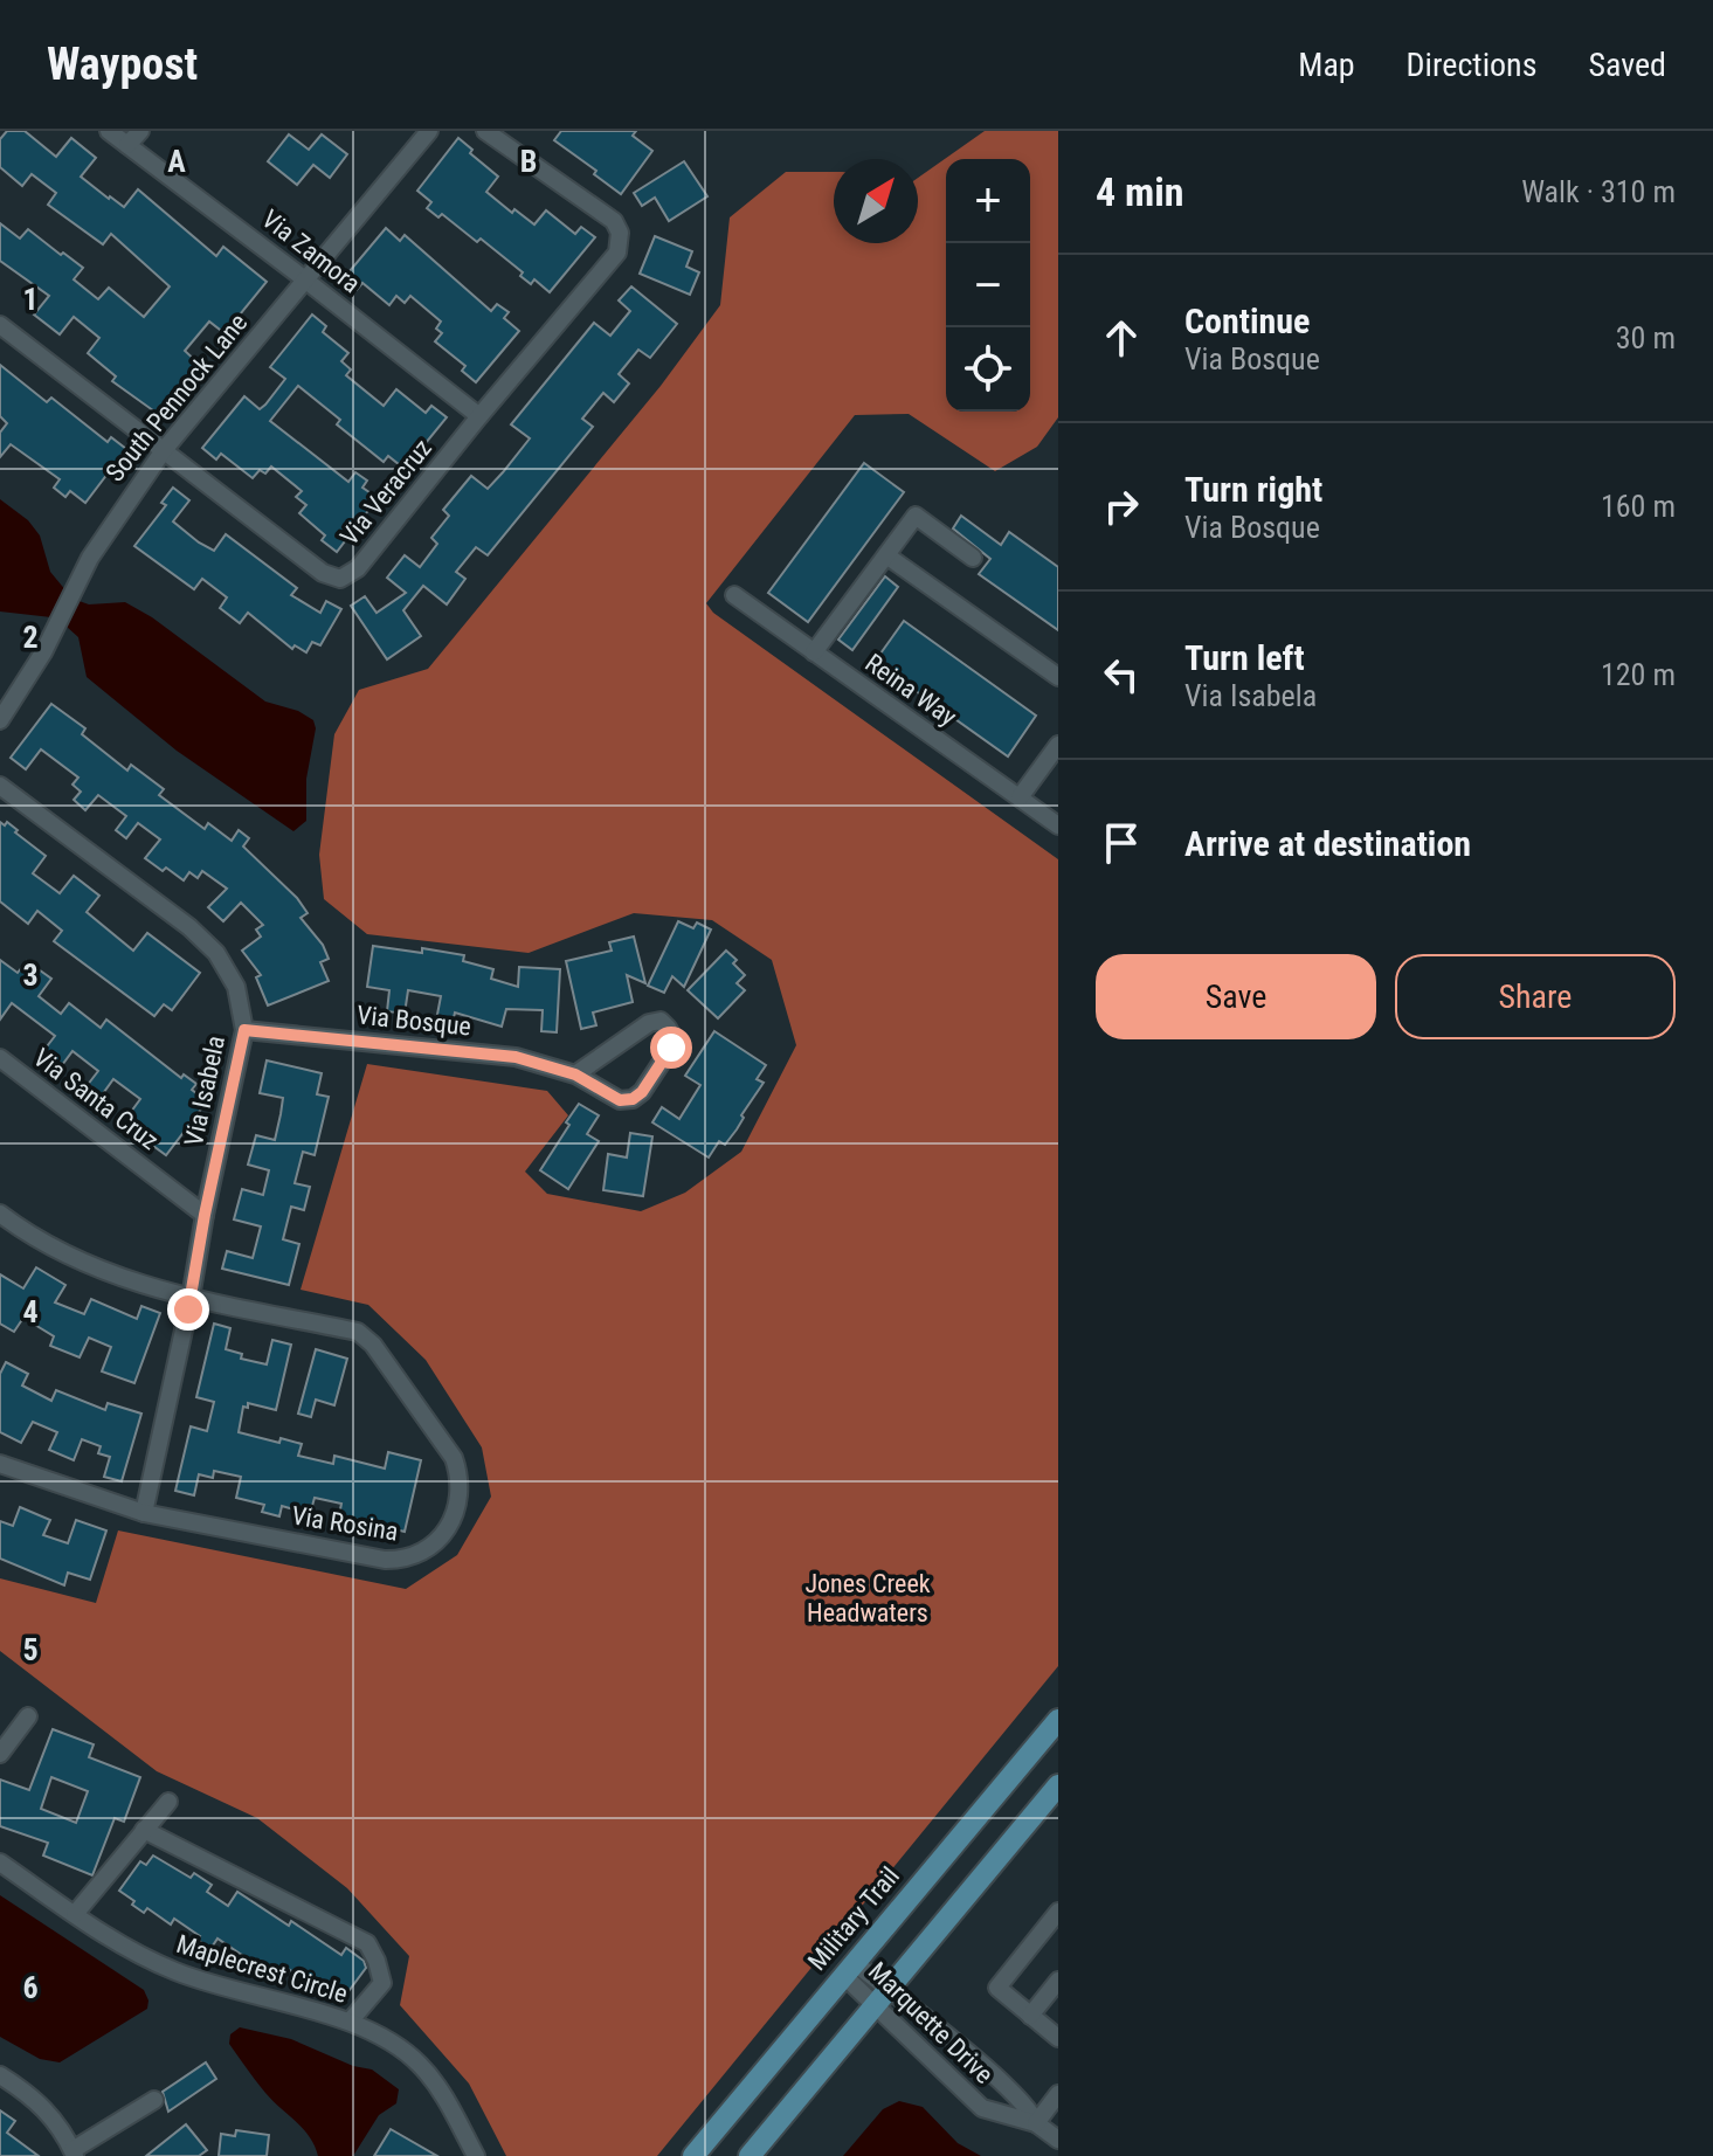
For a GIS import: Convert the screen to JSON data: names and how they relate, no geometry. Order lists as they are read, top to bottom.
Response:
{
  "streets": {
    "main road": ["Military Trail"],
    "street": [
      "Via Zamora",
      "South Pennock Lane",
      "Via Veracruz",
      "Reina Way",
      "Via Bosque",
      "Via Isabela",
      "Via Santa Cruz",
      "Via Rosina",
      "Maplecrest Circle",
      "Marquette Drive"
    ]
  },
  "crossings": [
    ["Via Zamora", "South Pennock Lane"],
    ["Via Zamora", "Via Veracruz"],
    ["South Pennock Lane", "Via Veracruz"],
    ["Via Bosque", "Via Isabela"],
    ["Via Isabela", "Via Santa Cruz"],
    ["Via Isabela", "Via Rosina"],
    ["Military Trail", "Marquette Drive"]
  ],
  "parks": ["Jones Creek Headwaters"],
  "north": "top right",
  "page": {
    "header": "Waypost",
    "nav": ["Map", "Directions", "Saved"],
    "heading": ["4 min", "Walk · 310 m"],
    "map_buttons": ["+", "−"],
    "list": [
      ["Continue", "Via Bosque", "30 m"],
      ["Turn right", "Via Bosque", "160 m"],
      ["Turn left", "Via Isabela", "120 m"],
      "Arrive at destination"
    ],
    "buttons": ["Save", "Share"]
  },
  "grid": {
    "columns": ["A", "B"],
    "rows": [
      "1",
      "2",
      "3",
      "4",
      "5",
      "6"
    ]
  }
}
